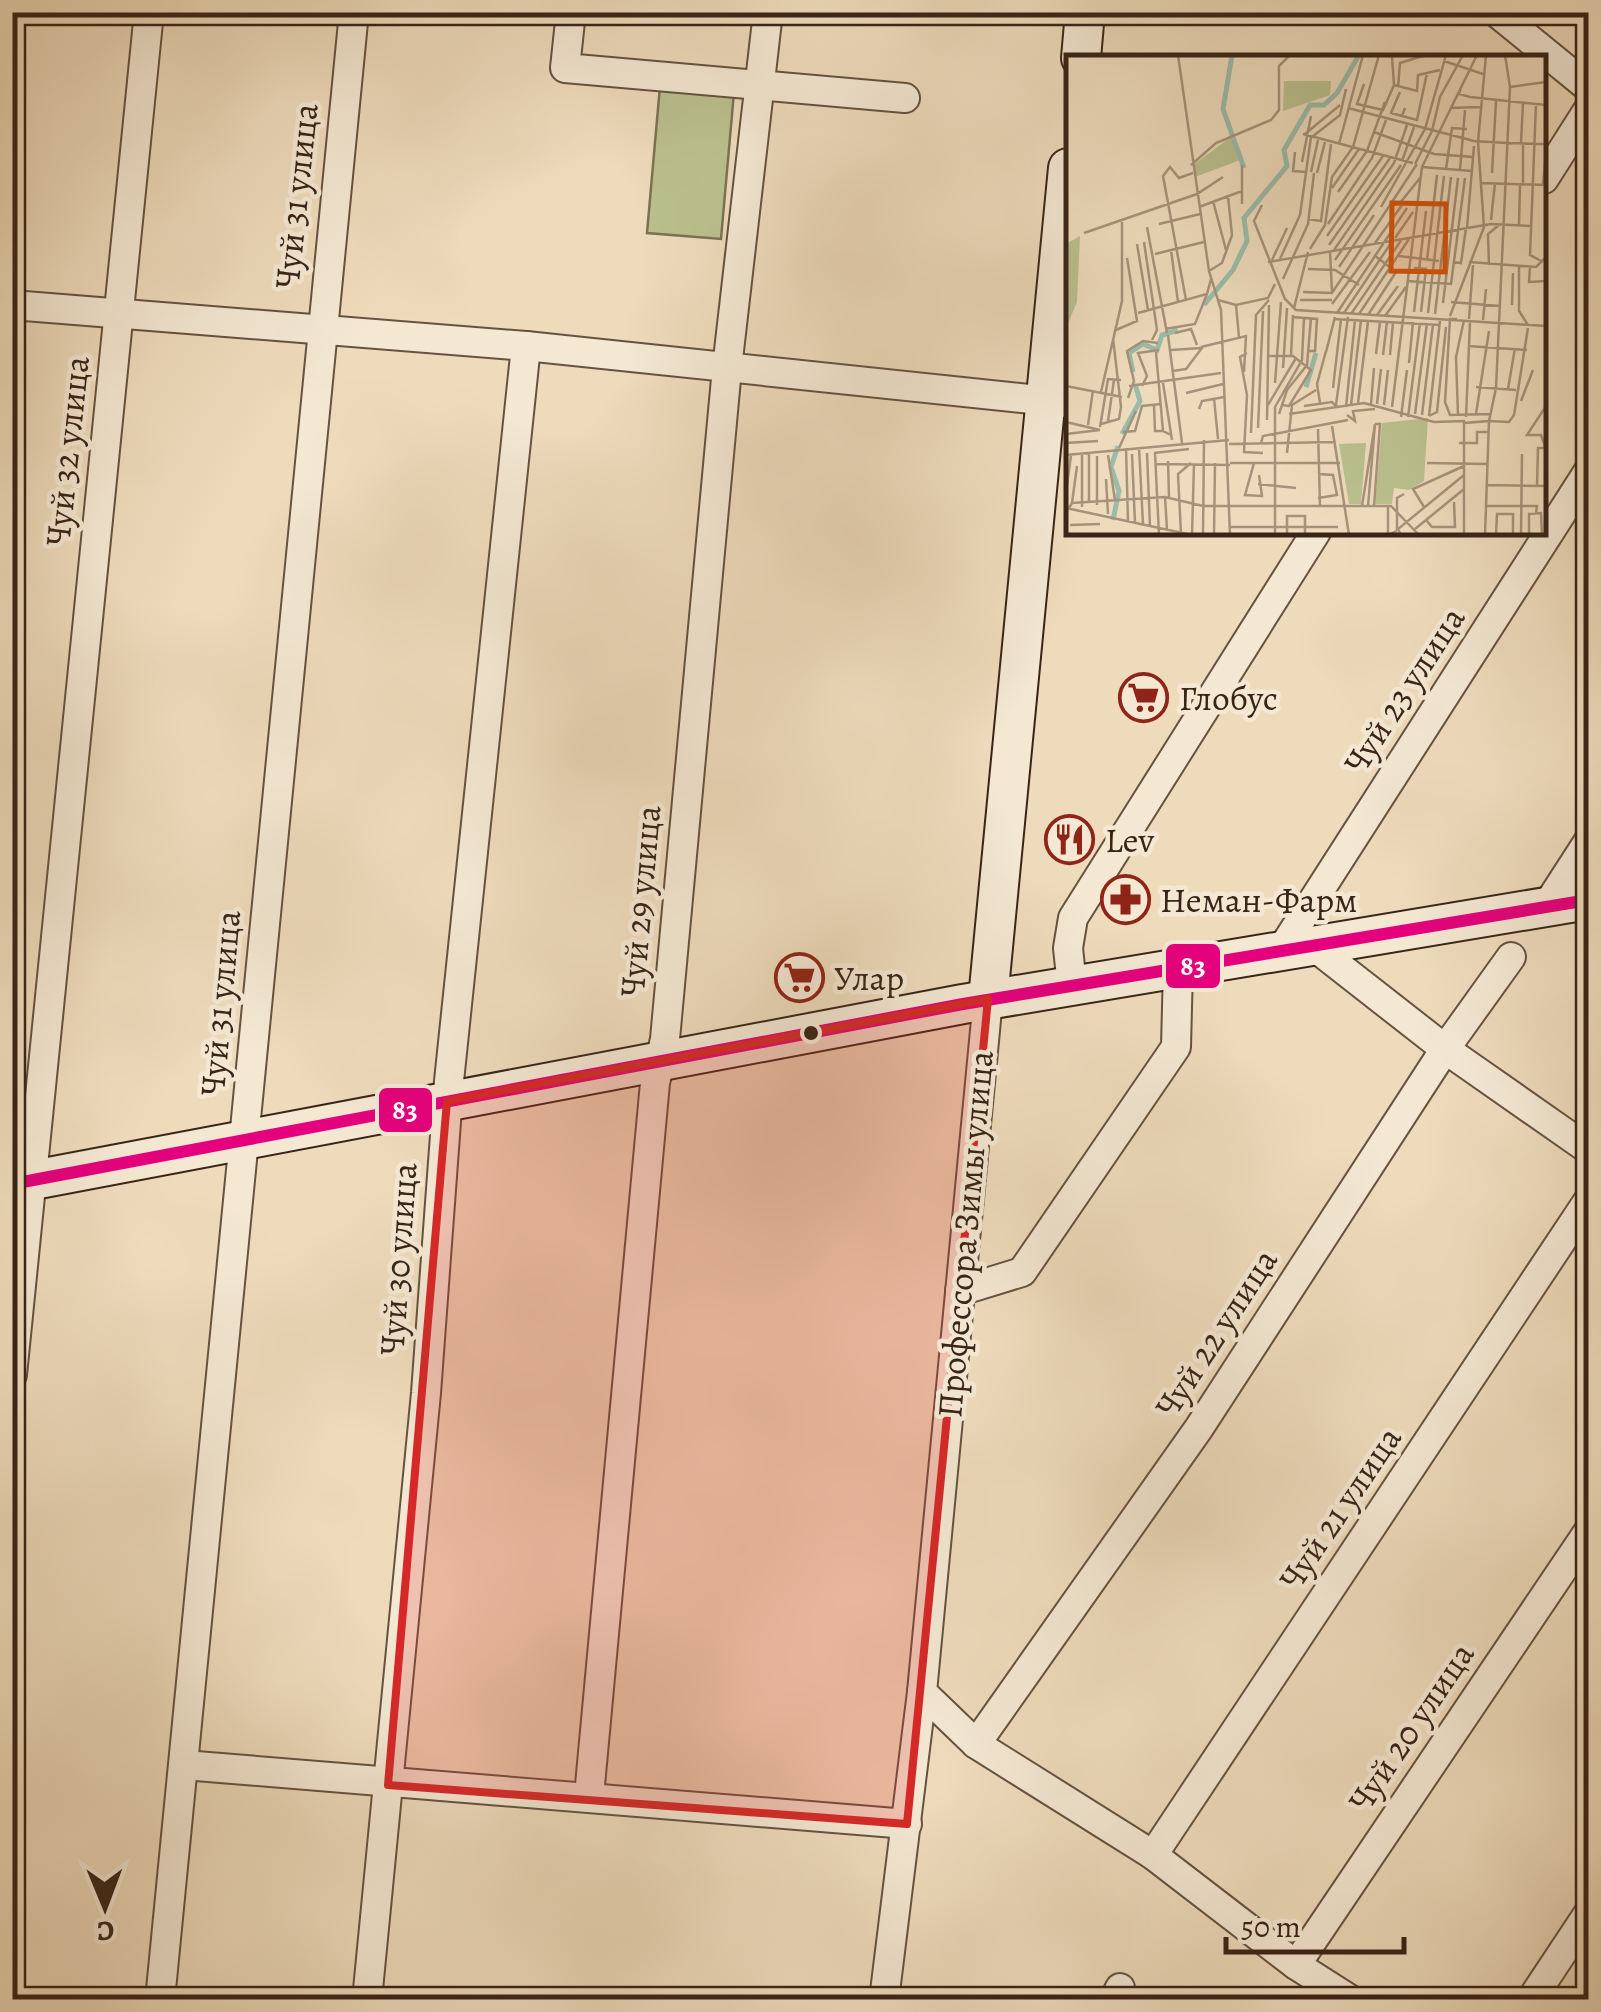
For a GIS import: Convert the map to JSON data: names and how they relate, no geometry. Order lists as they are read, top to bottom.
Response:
{
  "streets": {
    "street": [
      "Чуй 31 улица",
      "Чуй 32 улица",
      "Чуй 23 улица",
      "Чуй 29 улица",
      "Профессора Зимы улица",
      "Чуй 30 улица",
      "Чуй 22 улица",
      "Чуй 21 улица",
      "Чуй 20 улица"
    ]
  },
  "places": {
    "supermarket": ["Глобус", "Улар"],
    "restaurant": ["Lev"],
    "pharmacy": ["Неман-Фарм"]
  },
  "lines": ["transit line 83"],
  "scale_bar": "50 m",
  "north": "bottom"
}
